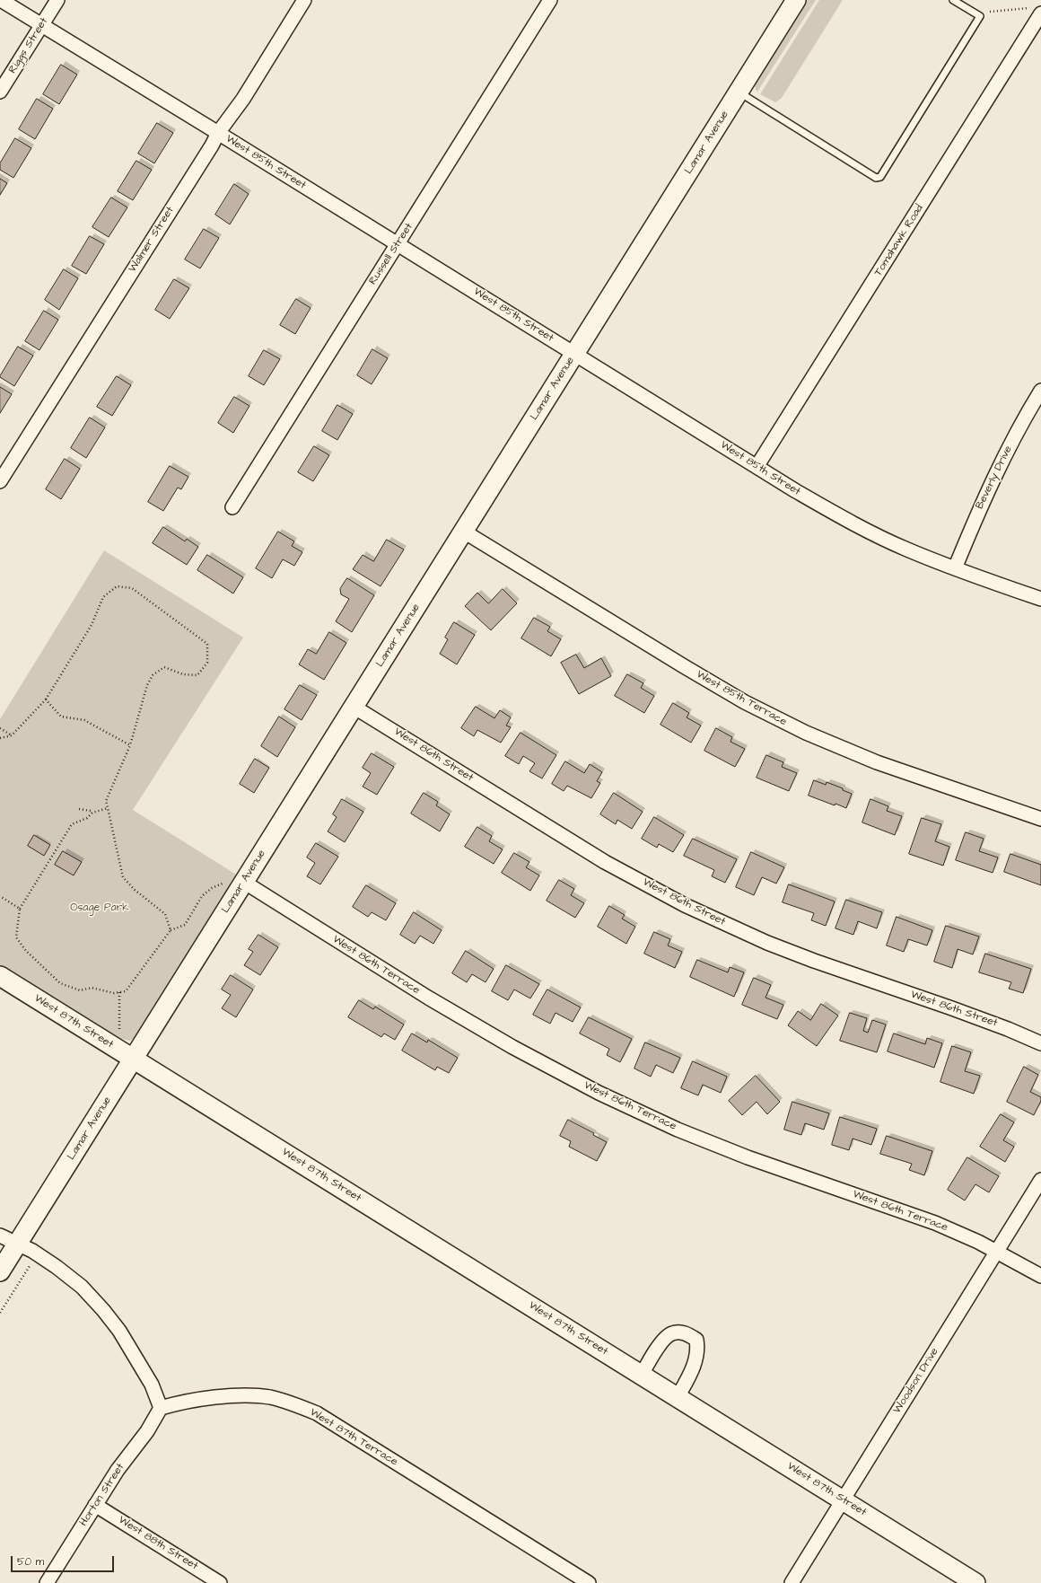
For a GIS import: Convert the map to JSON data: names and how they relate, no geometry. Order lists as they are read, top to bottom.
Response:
{
  "streets": {
    "street": [
      "Riggs Street",
      "Lamar Avenue",
      "West 85th Street",
      "Walmer Street",
      "Tomahawk Road",
      "Russell Street",
      "Beverly Drive",
      "West 85th Terrace",
      "West 86th Street",
      "West 86th Terrace",
      "West 87th Street",
      "Woodson Drive",
      "West 87th Terrace",
      "Horton Street",
      "West 88th Street"
    ]
  },
  "crossings": [
    ["Riggs Street", "West 85th Street"],
    ["Lamar Avenue", "West 85th Street"],
    ["Lamar Avenue", "West 85th Terrace"],
    ["Lamar Avenue", "West 86th Street"],
    ["Lamar Avenue", "West 86th Terrace"],
    ["Lamar Avenue", "West 87th Street"],
    ["West 85th Street", "Walmer Street"],
    ["West 85th Street", "Tomahawk Road"],
    ["West 85th Street", "Russell Street"],
    ["West 85th Street", "Beverly Drive"],
    ["West 86th Terrace", "Woodson Drive"],
    ["West 87th Street", "Woodson Drive"],
    ["West 87th Terrace", "Horton Street"],
    ["Horton Street", "West 88th Street"]
  ],
  "parks": ["Osage Park"],
  "scale_bar": "50 m"
}
